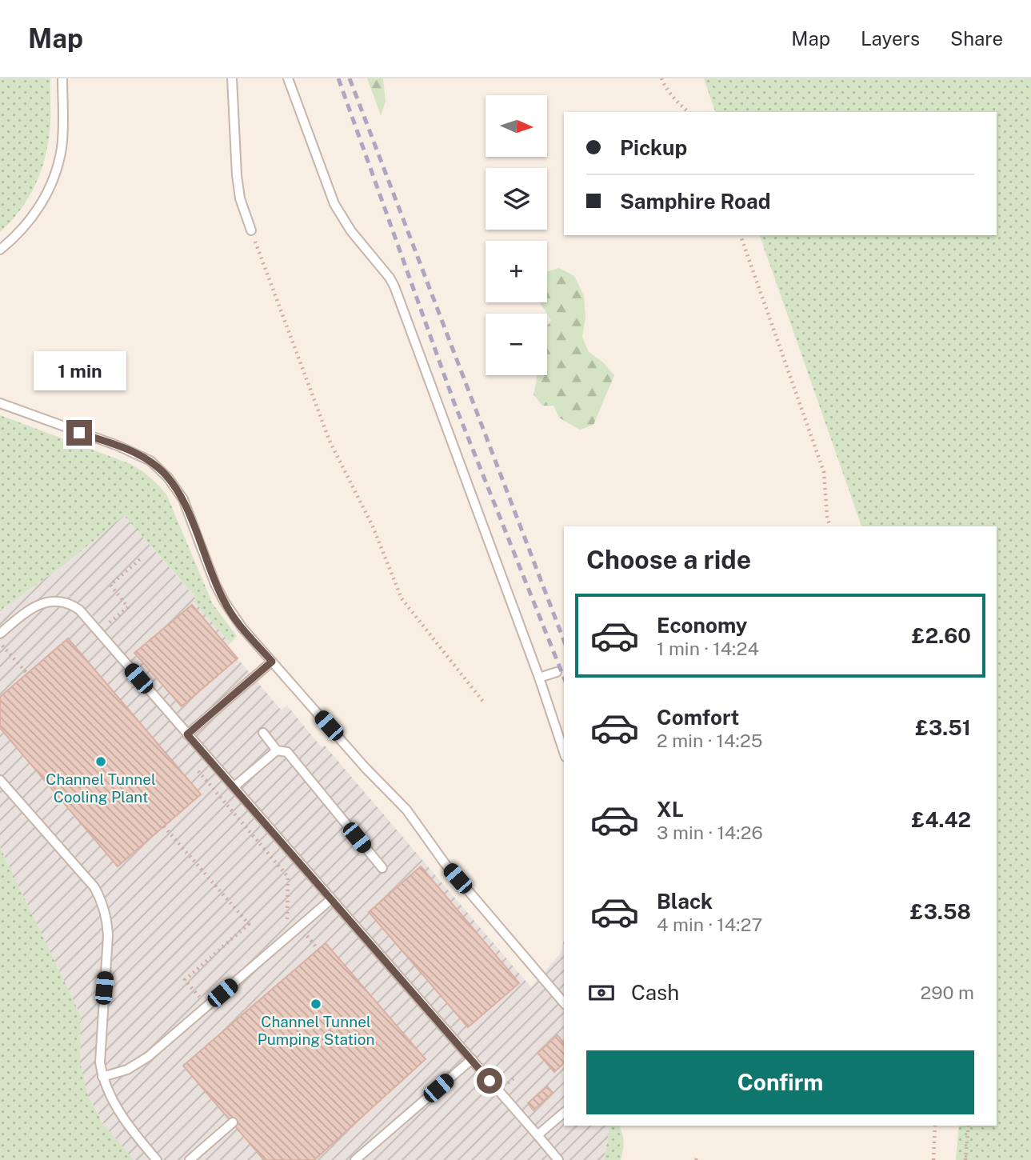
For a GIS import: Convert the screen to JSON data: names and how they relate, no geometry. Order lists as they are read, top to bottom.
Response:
{
  "places": ["Channel Tunnel Cooling Plant", "Channel Tunnel Pumping Station"],
  "north": "right",
  "page": {
    "header": "Map",
    "nav": ["Map", "Layers", "Share"],
    "map_buttons": ["+", "−"],
    "banner": ["Pickup", "Samphire Road"],
    "bubble": "1 min",
    "heading": "Choose a ride",
    "list": [
      {
        "name": "Economy",
        "note": "1 min · 14:24",
        "value": "£2.60"
      },
      {
        "name": "Comfort",
        "note": "2 min · 14:25",
        "value": "£3.51"
      },
      {
        "name": "XL",
        "note": "3 min · 14:26",
        "value": "£4.42"
      },
      {
        "name": "Black",
        "note": "4 min · 14:27",
        "value": "£3.58"
      }
    ],
    "pay": ["Cash", "290 m"],
    "buttons": "Confirm"
  }
}
